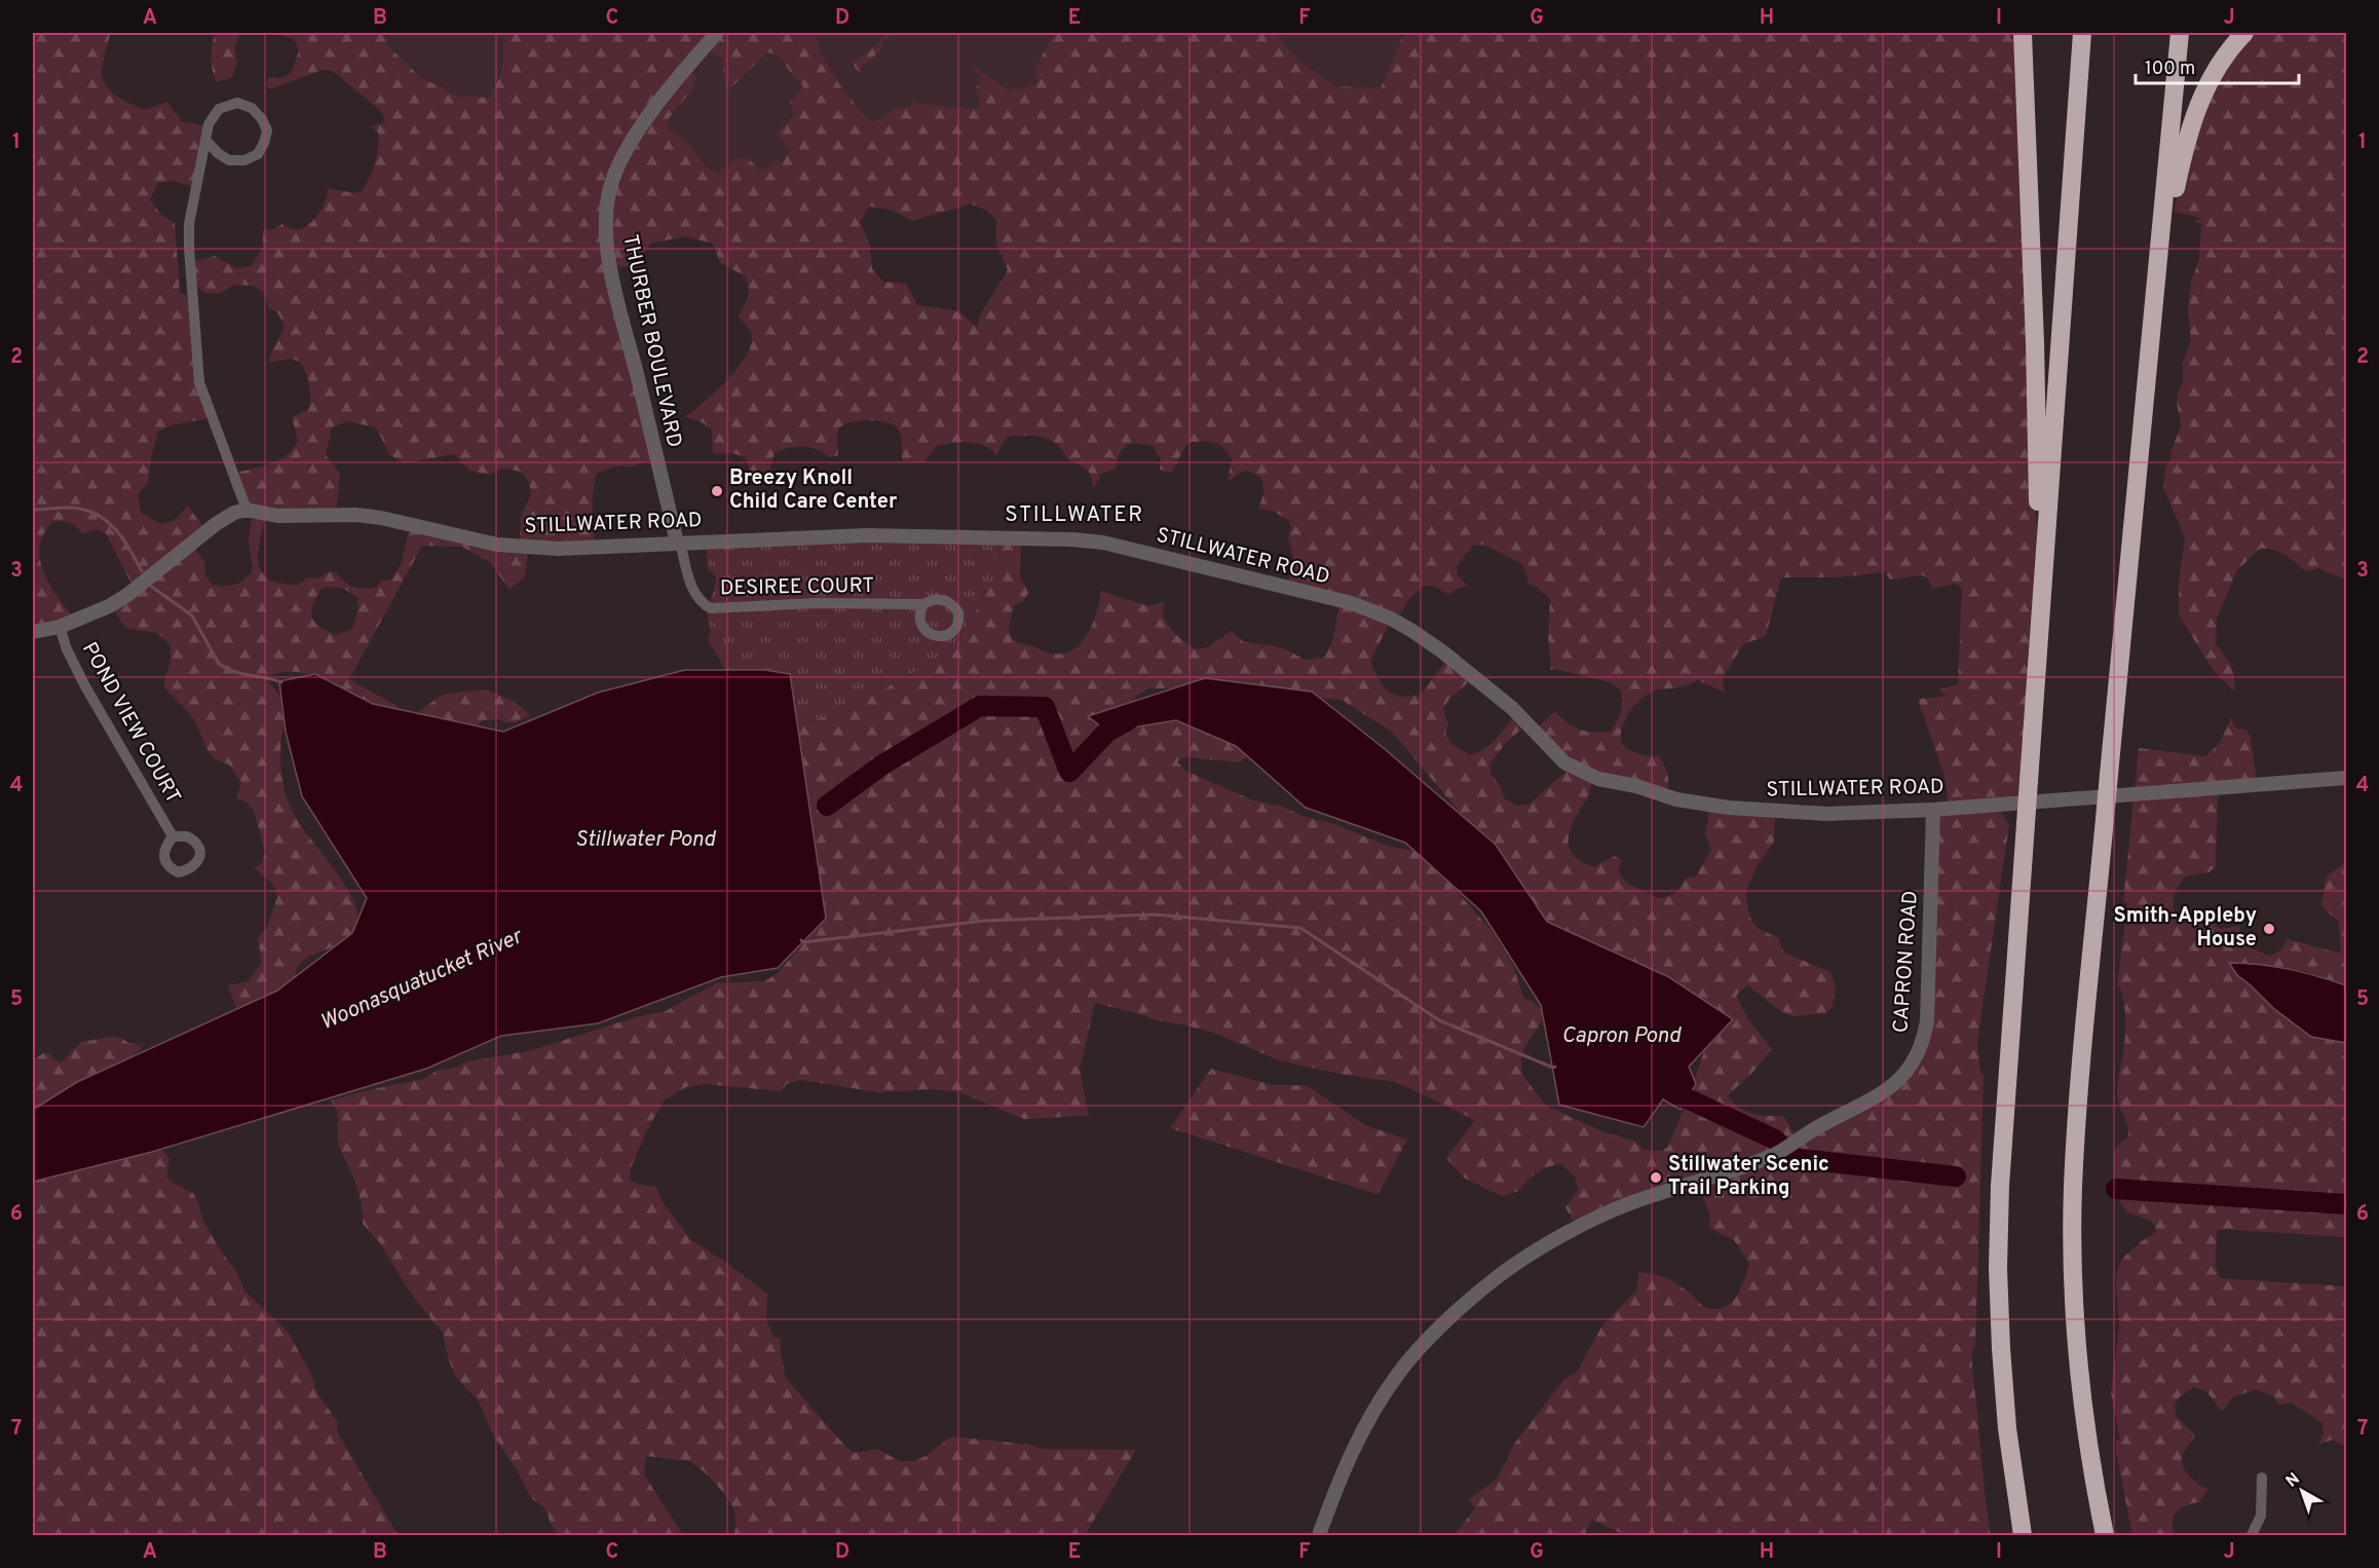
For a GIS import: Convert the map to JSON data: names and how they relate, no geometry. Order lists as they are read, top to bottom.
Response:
{
  "streets": {
    "street": [
      "THURBER BOULEVARD",
      "STILLWATER ROAD",
      "DESIREE COURT",
      "POND VIEW COURT",
      "CAPRON ROAD"
    ]
  },
  "crossings": [
    ["THURBER BOULEVARD", "STILLWATER ROAD"],
    ["THURBER BOULEVARD", "DESIREE COURT"],
    ["STILLWATER ROAD", "DESIREE COURT"],
    ["STILLWATER ROAD", "CAPRON ROAD"]
  ],
  "districts": ["STILLWATER"],
  "water": ["Stillwater Pond", "Woonasquatucket River", "Capron Pond"],
  "places": ["Breezy Knoll Child Care Center", "Smith-Appleby House", "Stillwater Scenic Trail Parking"],
  "scale_bar": "100 m",
  "north": "top left",
  "grid": {
    "columns": [
      "A",
      "B",
      "C",
      "D",
      "E",
      "F",
      "G",
      "H",
      "I",
      "J"
    ],
    "rows": [
      "1",
      "2",
      "3",
      "4",
      "5",
      "6",
      "7"
    ]
  }
}
